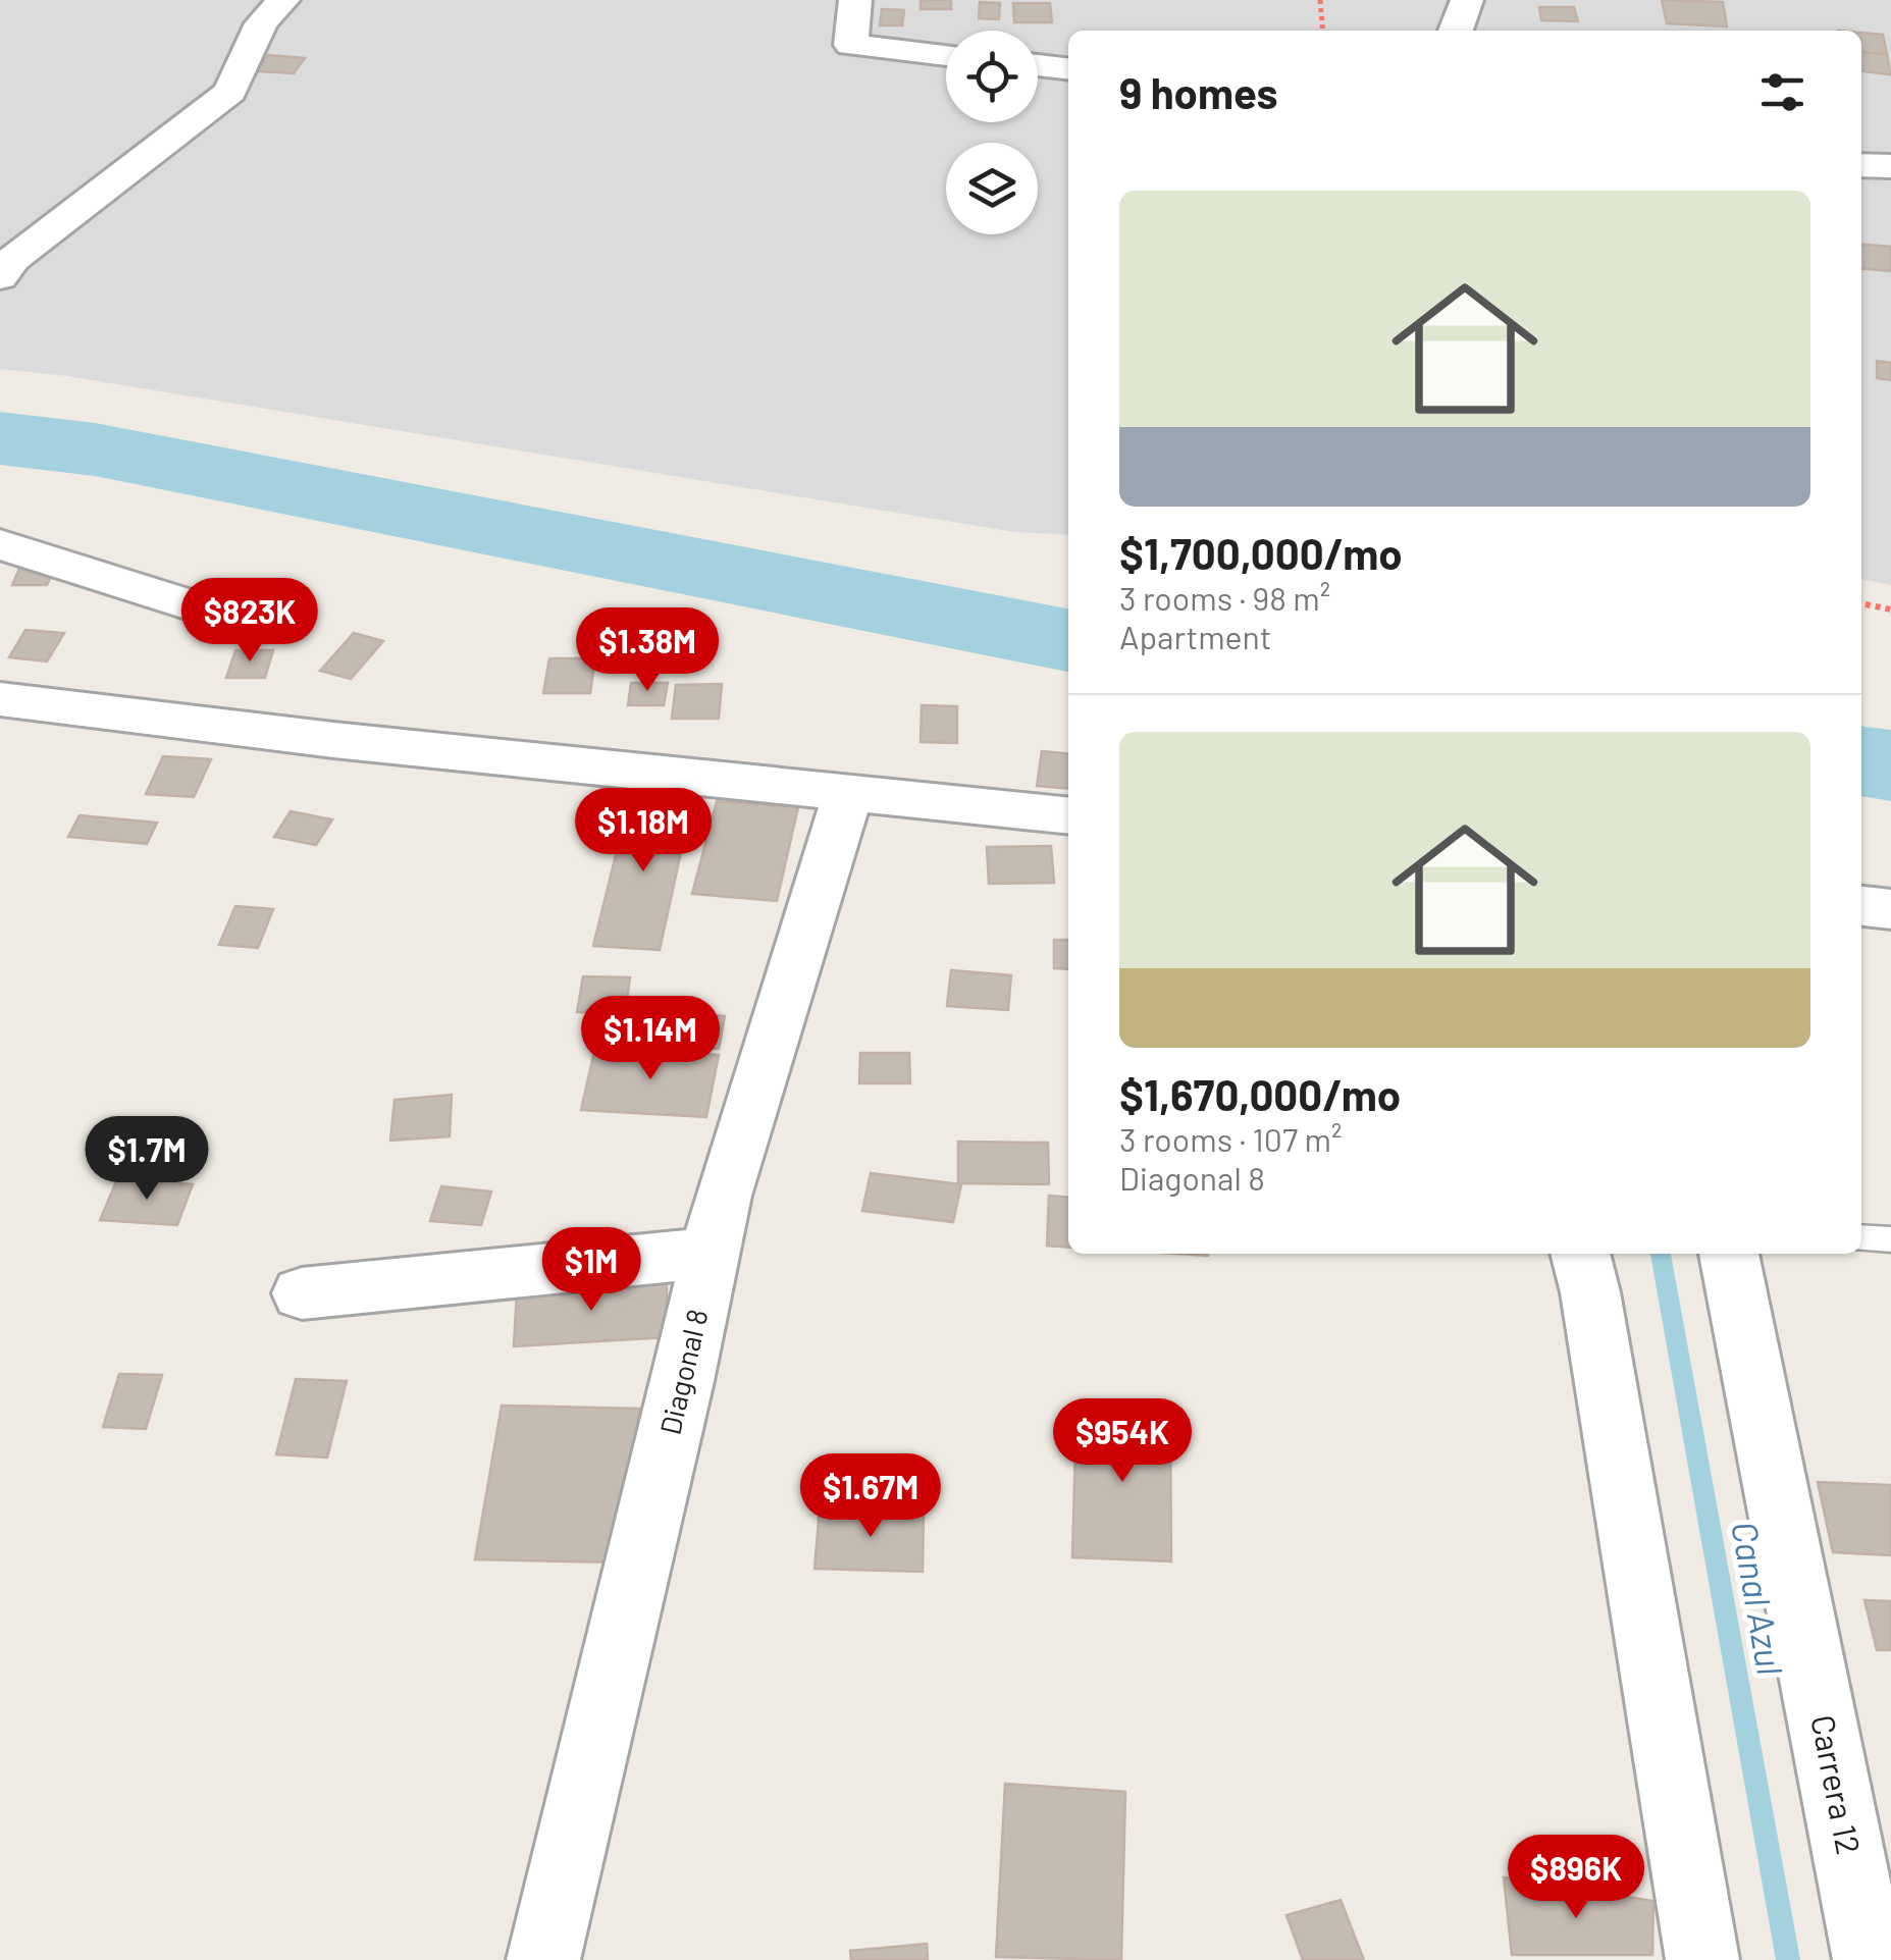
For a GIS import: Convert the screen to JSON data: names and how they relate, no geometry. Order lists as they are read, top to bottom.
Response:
{
  "streets": {
    "street": ["Diagonal 8", "Carrera 12"]
  },
  "water": ["Canal Azul"],
  "page": {
    "heading": "9 homes",
    "list": [
      {
        "name": "$1,700,000/mo",
        "note": "3 rooms · 98 m² · Apartment"
      },
      {
        "name": "$1,670,000/mo",
        "note": "3 rooms · 107 m² · Diagonal 8"
      }
    ],
    "price": [
      "$823K",
      "$1.38M",
      "$1.18M",
      "$1.14M",
      "$1.7M",
      "$1M",
      "$954K",
      "$1.67M",
      "$896K"
    ]
  }
}
